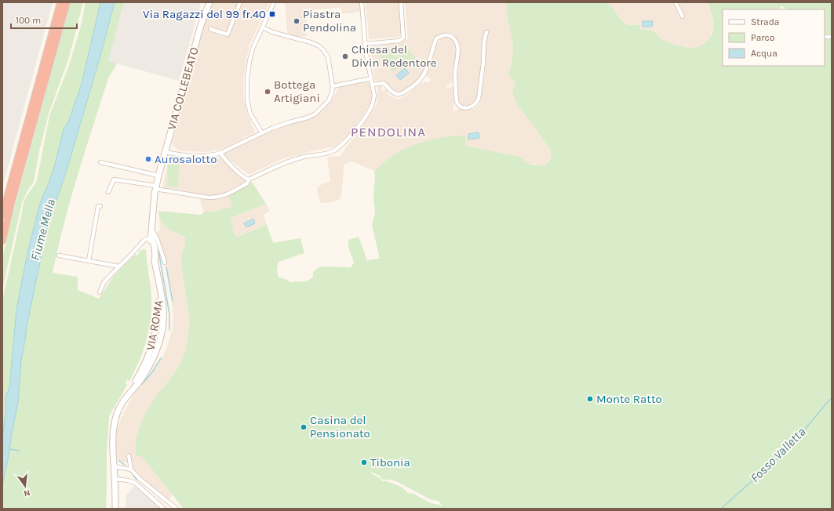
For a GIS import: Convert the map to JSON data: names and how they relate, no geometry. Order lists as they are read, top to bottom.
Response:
{
  "streets": {
    "street": ["VIA COLLEBEATO", "VIA ROMA"]
  },
  "crossings": [
    ["VIA COLLEBEATO", "VIA ROMA"]
  ],
  "districts": ["PENDOLINA"],
  "water": ["Fiume Mella", "Fosso Valletta"],
  "places": {
    "transit": ["Via Ragazzi del 99 fr.40"],
    "other": [
      "Piastra Pendolina",
      "Chiesa del Divin Redentore",
      "Bottega Artigiani",
      "Aurosalotto",
      "Monte Ratto",
      "Casina del Pensionato",
      "Tibonia"
    ]
  },
  "legend": ["Strada", "Parco", "Acqua"],
  "scale_bar": "100 m",
  "north": "bottom"
}
